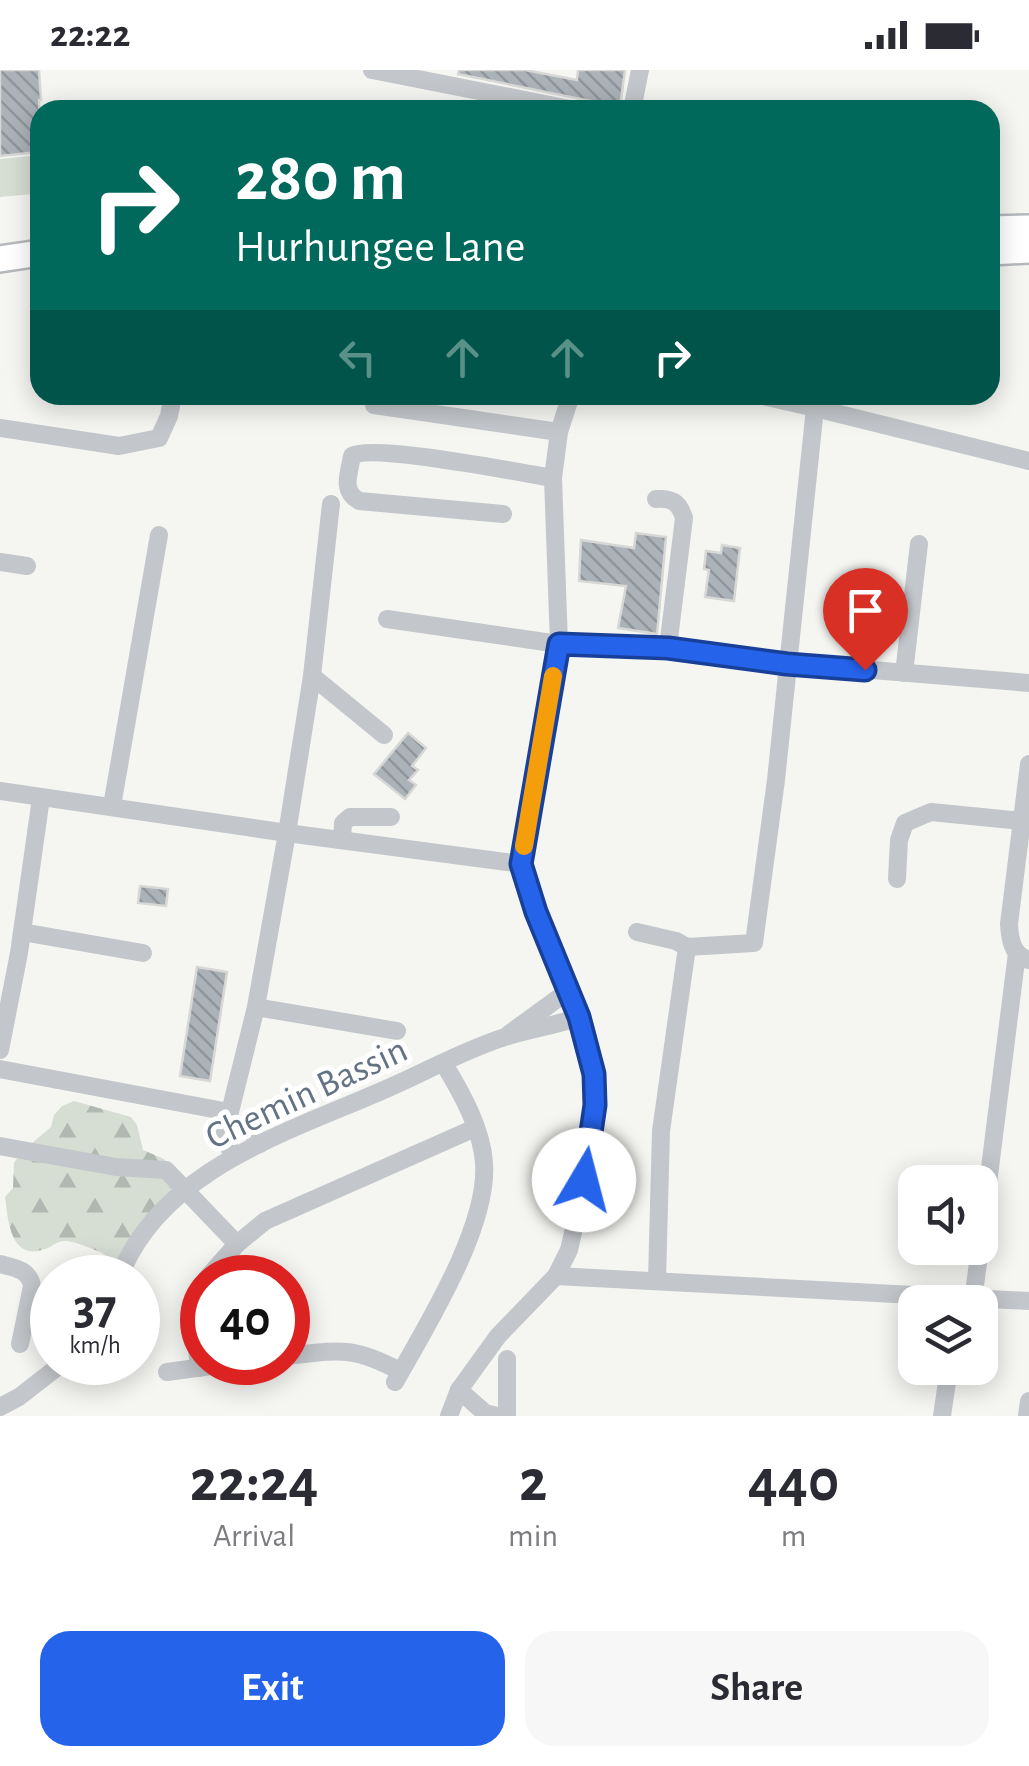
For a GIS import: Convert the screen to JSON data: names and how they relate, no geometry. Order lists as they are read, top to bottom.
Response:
{
  "streets": {
    "street": ["Chemin Bassin"]
  },
  "page": {
    "status": "22:22",
    "turn": ["280 m", "Hurhungee Lane"],
    "speed": "37 km/h",
    "limit": "40",
    "eta": [
      "22:24",
      "Arrival",
      "2",
      "min",
      "440",
      "m"
    ],
    "buttons": ["Exit", "Share"]
  }
}
